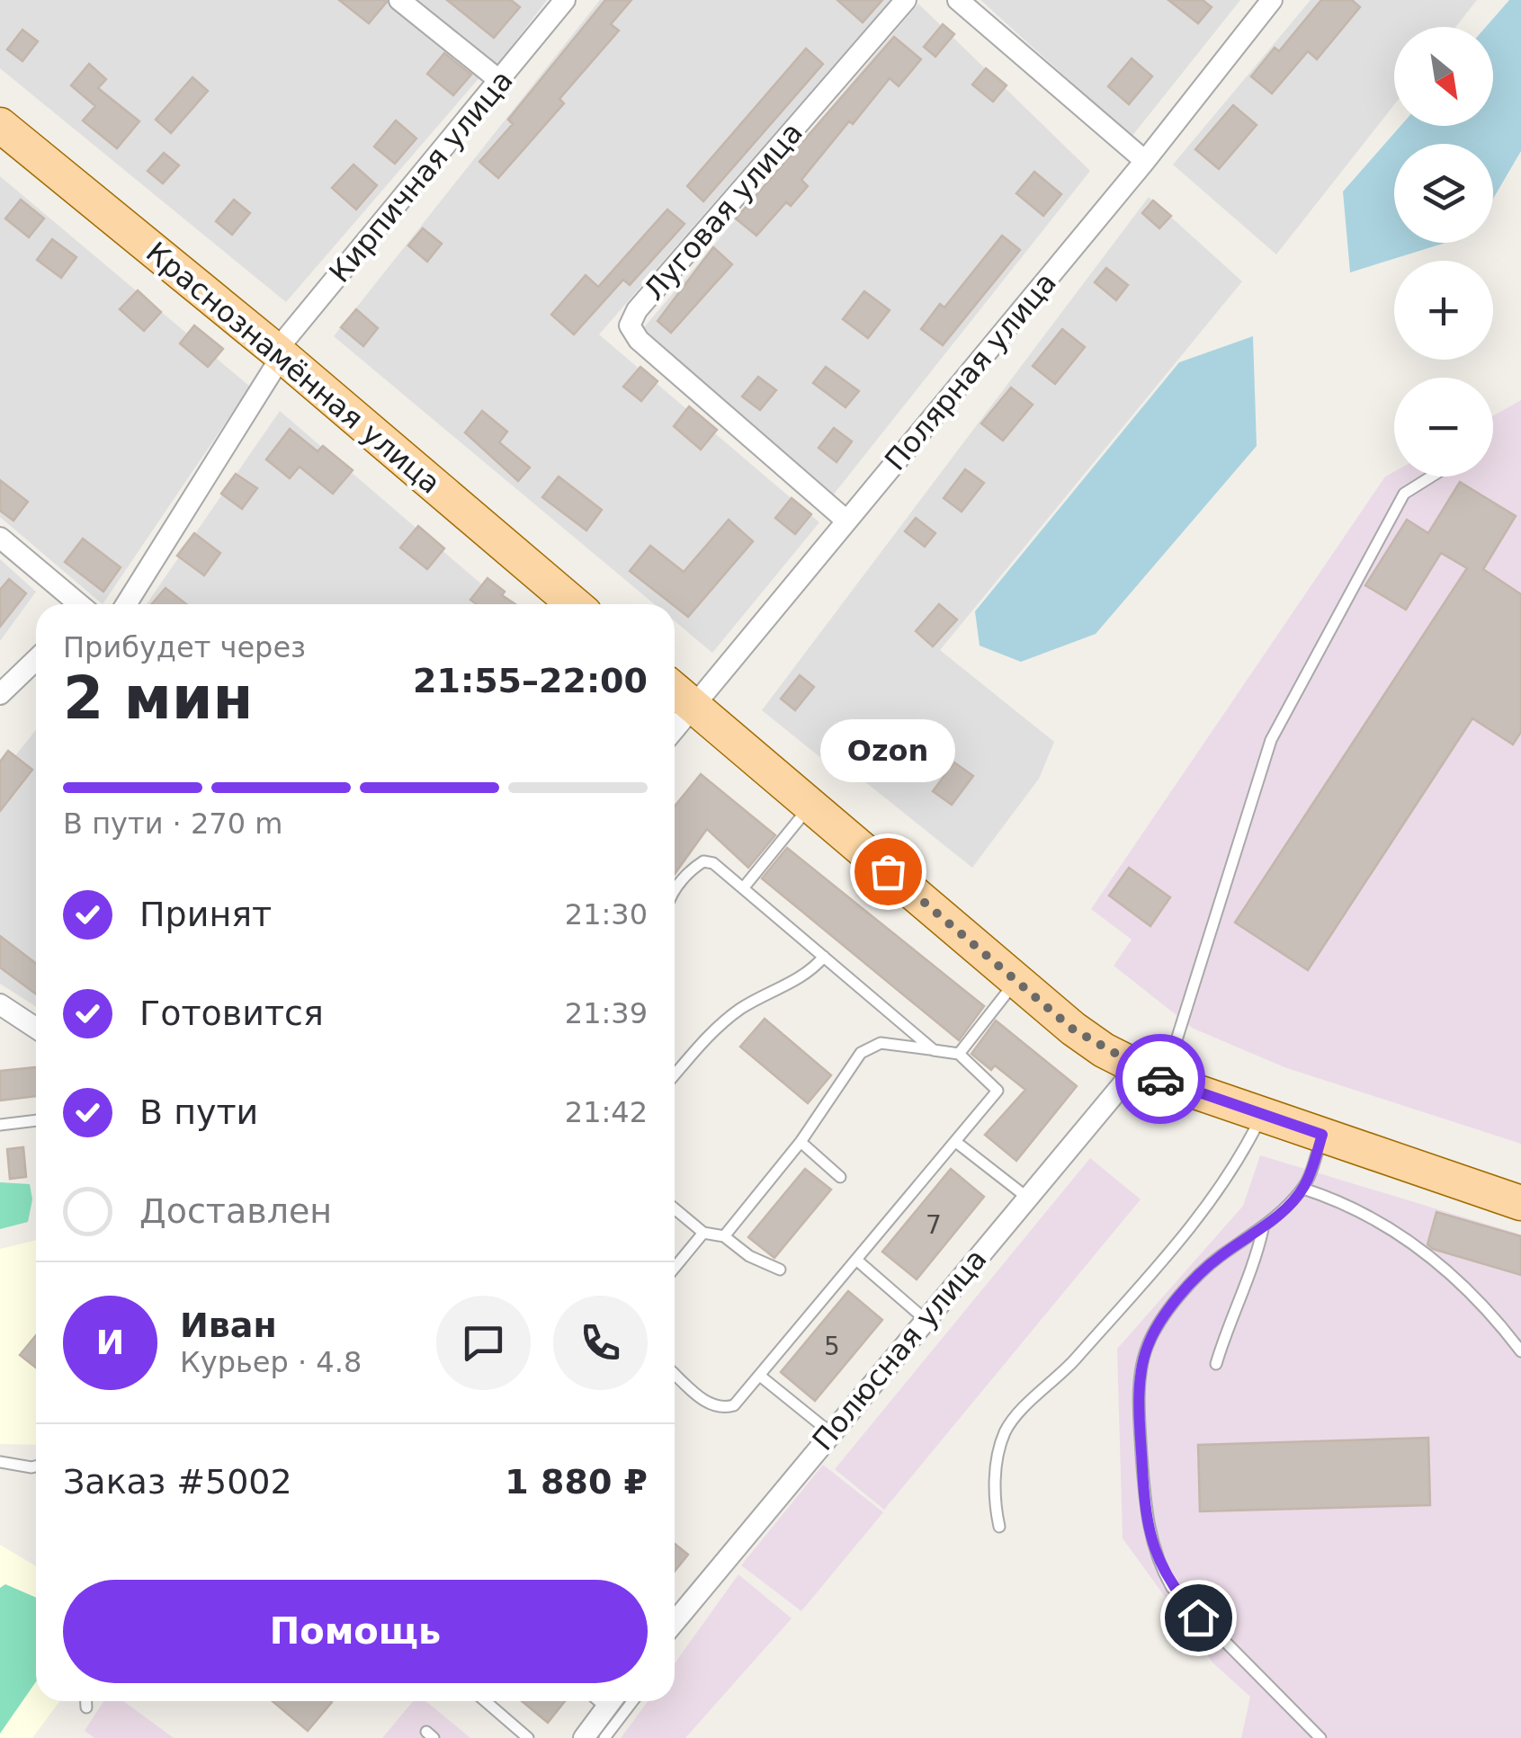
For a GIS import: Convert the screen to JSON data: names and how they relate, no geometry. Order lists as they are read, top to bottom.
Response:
{
  "streets": {
    "main road": ["Краснознамённая улица"],
    "street": [
      "Кирпичная улица",
      "Луговая улица",
      "Полярная улица",
      "Полюсная улица"
    ]
  },
  "crossings": [
    ["Кирпичная улица", "Краснознамённая улица"],
    ["Луговая улица", "Полярная улица"]
  ],
  "places": ["Ozon"],
  "house_numbers": ["7", "5"],
  "north": "bottom right",
  "page": {
    "map_buttons": ["+", "−"],
    "heading": ["2 мин", "Прибудет через", "21:55–22:00"],
    "panel": [
      "Иван",
      "Курьер · 4.8",
      "Заказ #5002",
      "1 880 ₽"
    ],
    "bubble": "Ozon",
    "bar": "В пути · 270 m",
    "list": [
      ["Принят", "21:30"],
      ["Готовится", "21:39"],
      ["В пути", "21:42"],
      "Доставлен"
    ],
    "round": "И",
    "buttons": "Помощь"
  }
}
